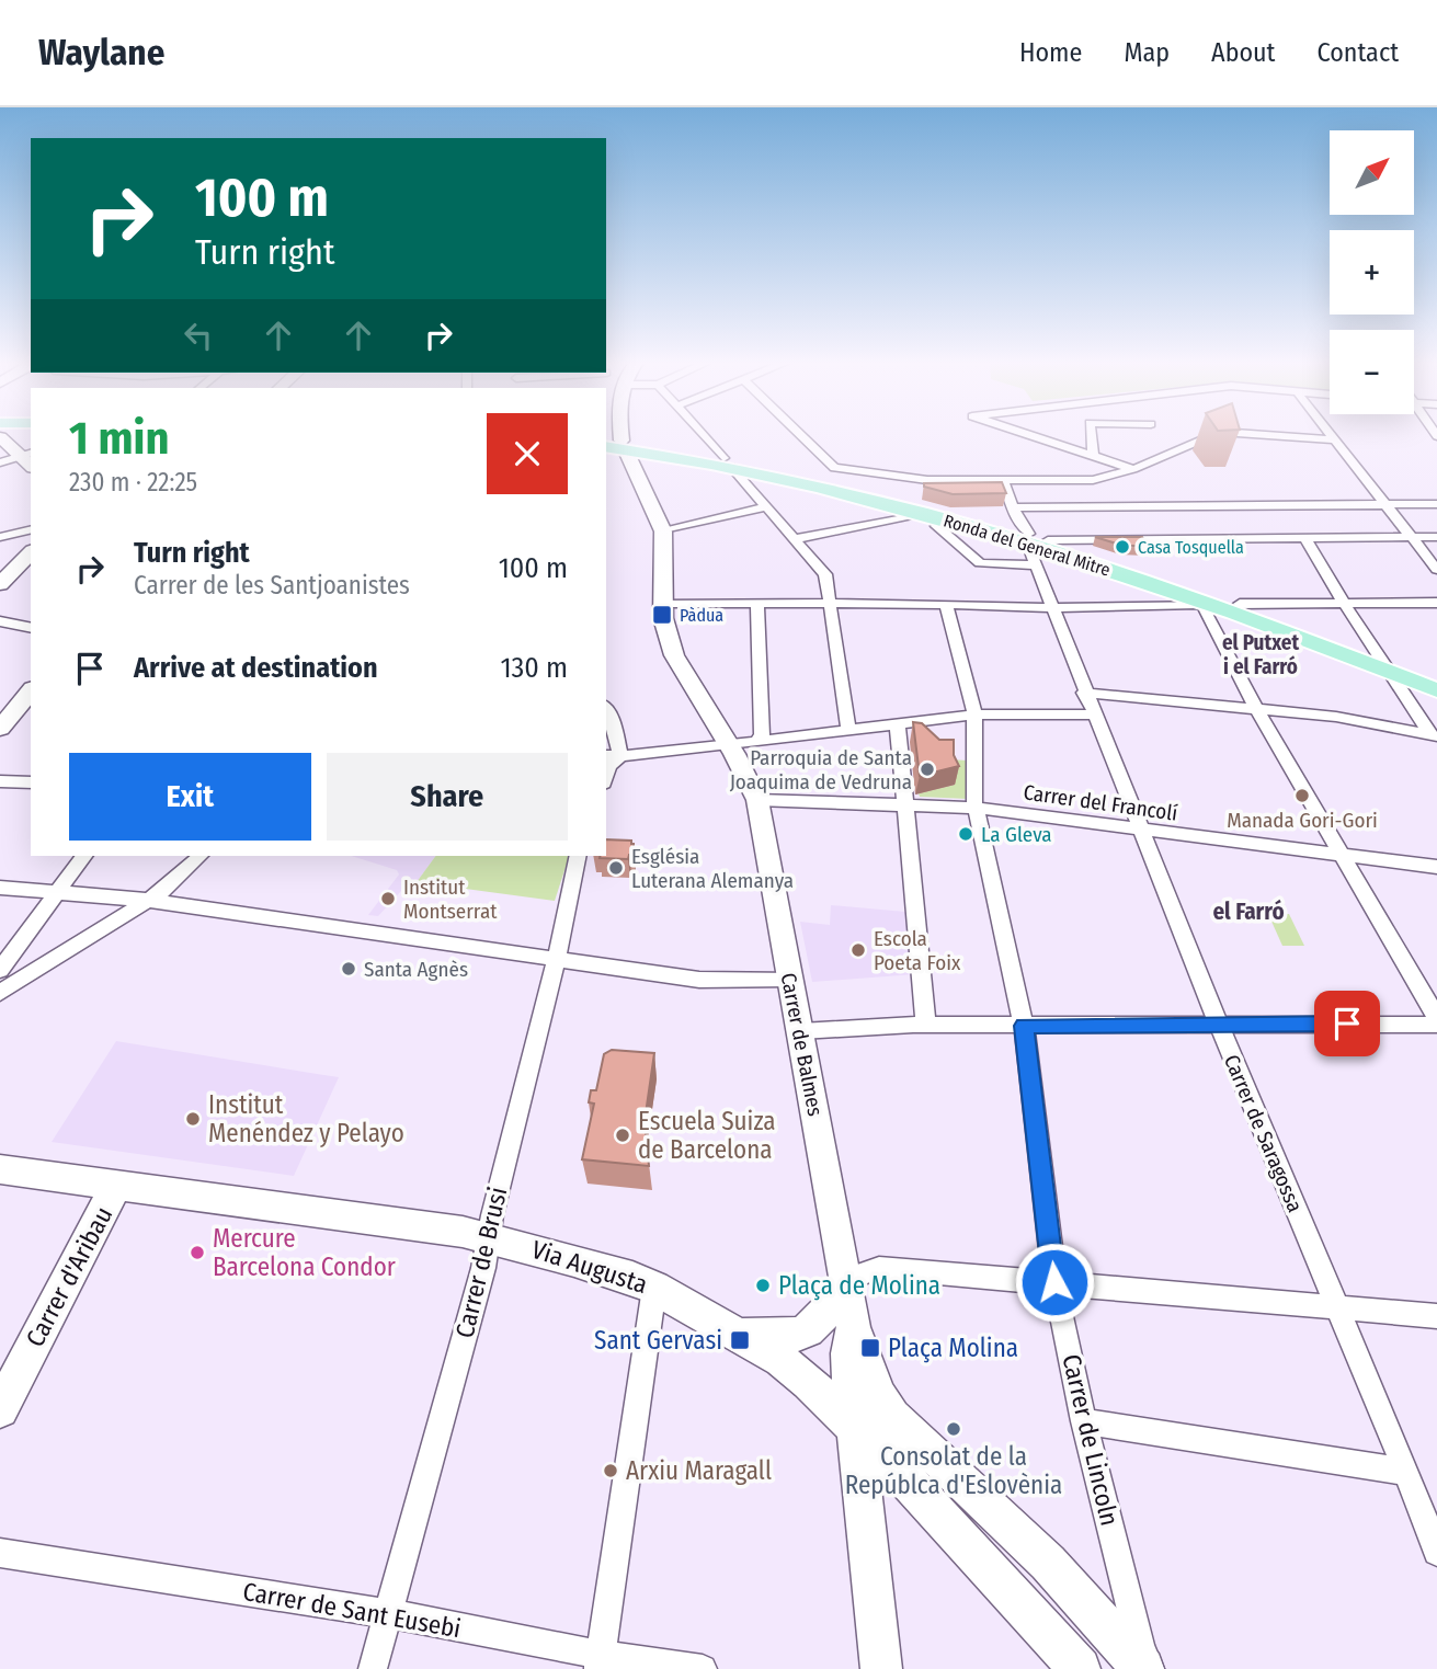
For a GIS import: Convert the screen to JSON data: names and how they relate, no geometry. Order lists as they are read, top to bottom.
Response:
{
  "streets": {
    "main road": [
      "Ronda del General Mitre",
      "Carrer de Balmes",
      "Via Augusta",
      "Carrer d'Aribau"
    ],
    "street": [
      "Carrer del Francolí",
      "Carrer de Saragossa",
      "Carrer de Brusi",
      "Carrer de Lincoln",
      "Carrer de Sant Eusebi"
    ]
  },
  "crossings": [
    ["Ronda del General Mitre", "Carrer de Balmes"],
    ["Ronda del General Mitre", "Carrer de Saragossa"],
    ["Carrer del Francolí", "Carrer de Balmes"],
    ["Carrer del Francolí", "Carrer de Saragossa"],
    ["Carrer del Francolí", "Carrer de Lincoln"],
    ["Carrer de Balmes", "Via Augusta"],
    ["Carrer de Brusi", "Via Augusta"],
    ["Carrer de Brusi", "Carrer de Sant Eusebi"],
    ["Via Augusta", "Carrer d'Aribau"]
  ],
  "districts": ["el Putxet i el Farró", "el Farró"],
  "places": {
    "other": [
      "Casa Tosquella",
      "Parroquia de Santa Joaquima de Vedruna",
      "Manada Gori-Gori",
      "La Gleva",
      "Església Luterana Alemanya",
      "Institut Montserrat",
      "Escola Poeta Foix",
      "Santa Agnès",
      "Institut Menéndez y Pelayo",
      "Escuela Suiza de Barcelona",
      "Mercure Barcelona Condor",
      "Plaça de Molina",
      "Consolat de la Repúblca d'Eslovènia",
      "Arxiu Maragall"
    ],
    "transit": ["Pàdua", "Sant Gervasi", "Plaça Molina"]
  },
  "north": "top right",
  "page": {
    "header": "Waylane",
    "nav": [
      "Home",
      "Map",
      "About",
      "Contact"
    ],
    "map_buttons": ["+", "−"],
    "turn": ["100 m", "Turn right"],
    "heading": ["1 min", "230 m · 22:25"],
    "list": [
      {
        "name": "Turn right",
        "note": "Carrer de les Santjoanistes",
        "value": "100 m"
      },
      {
        "name": "Arrive at destination",
        "value": "130 m"
      }
    ],
    "buttons": ["Exit", "Share"]
  }
}
